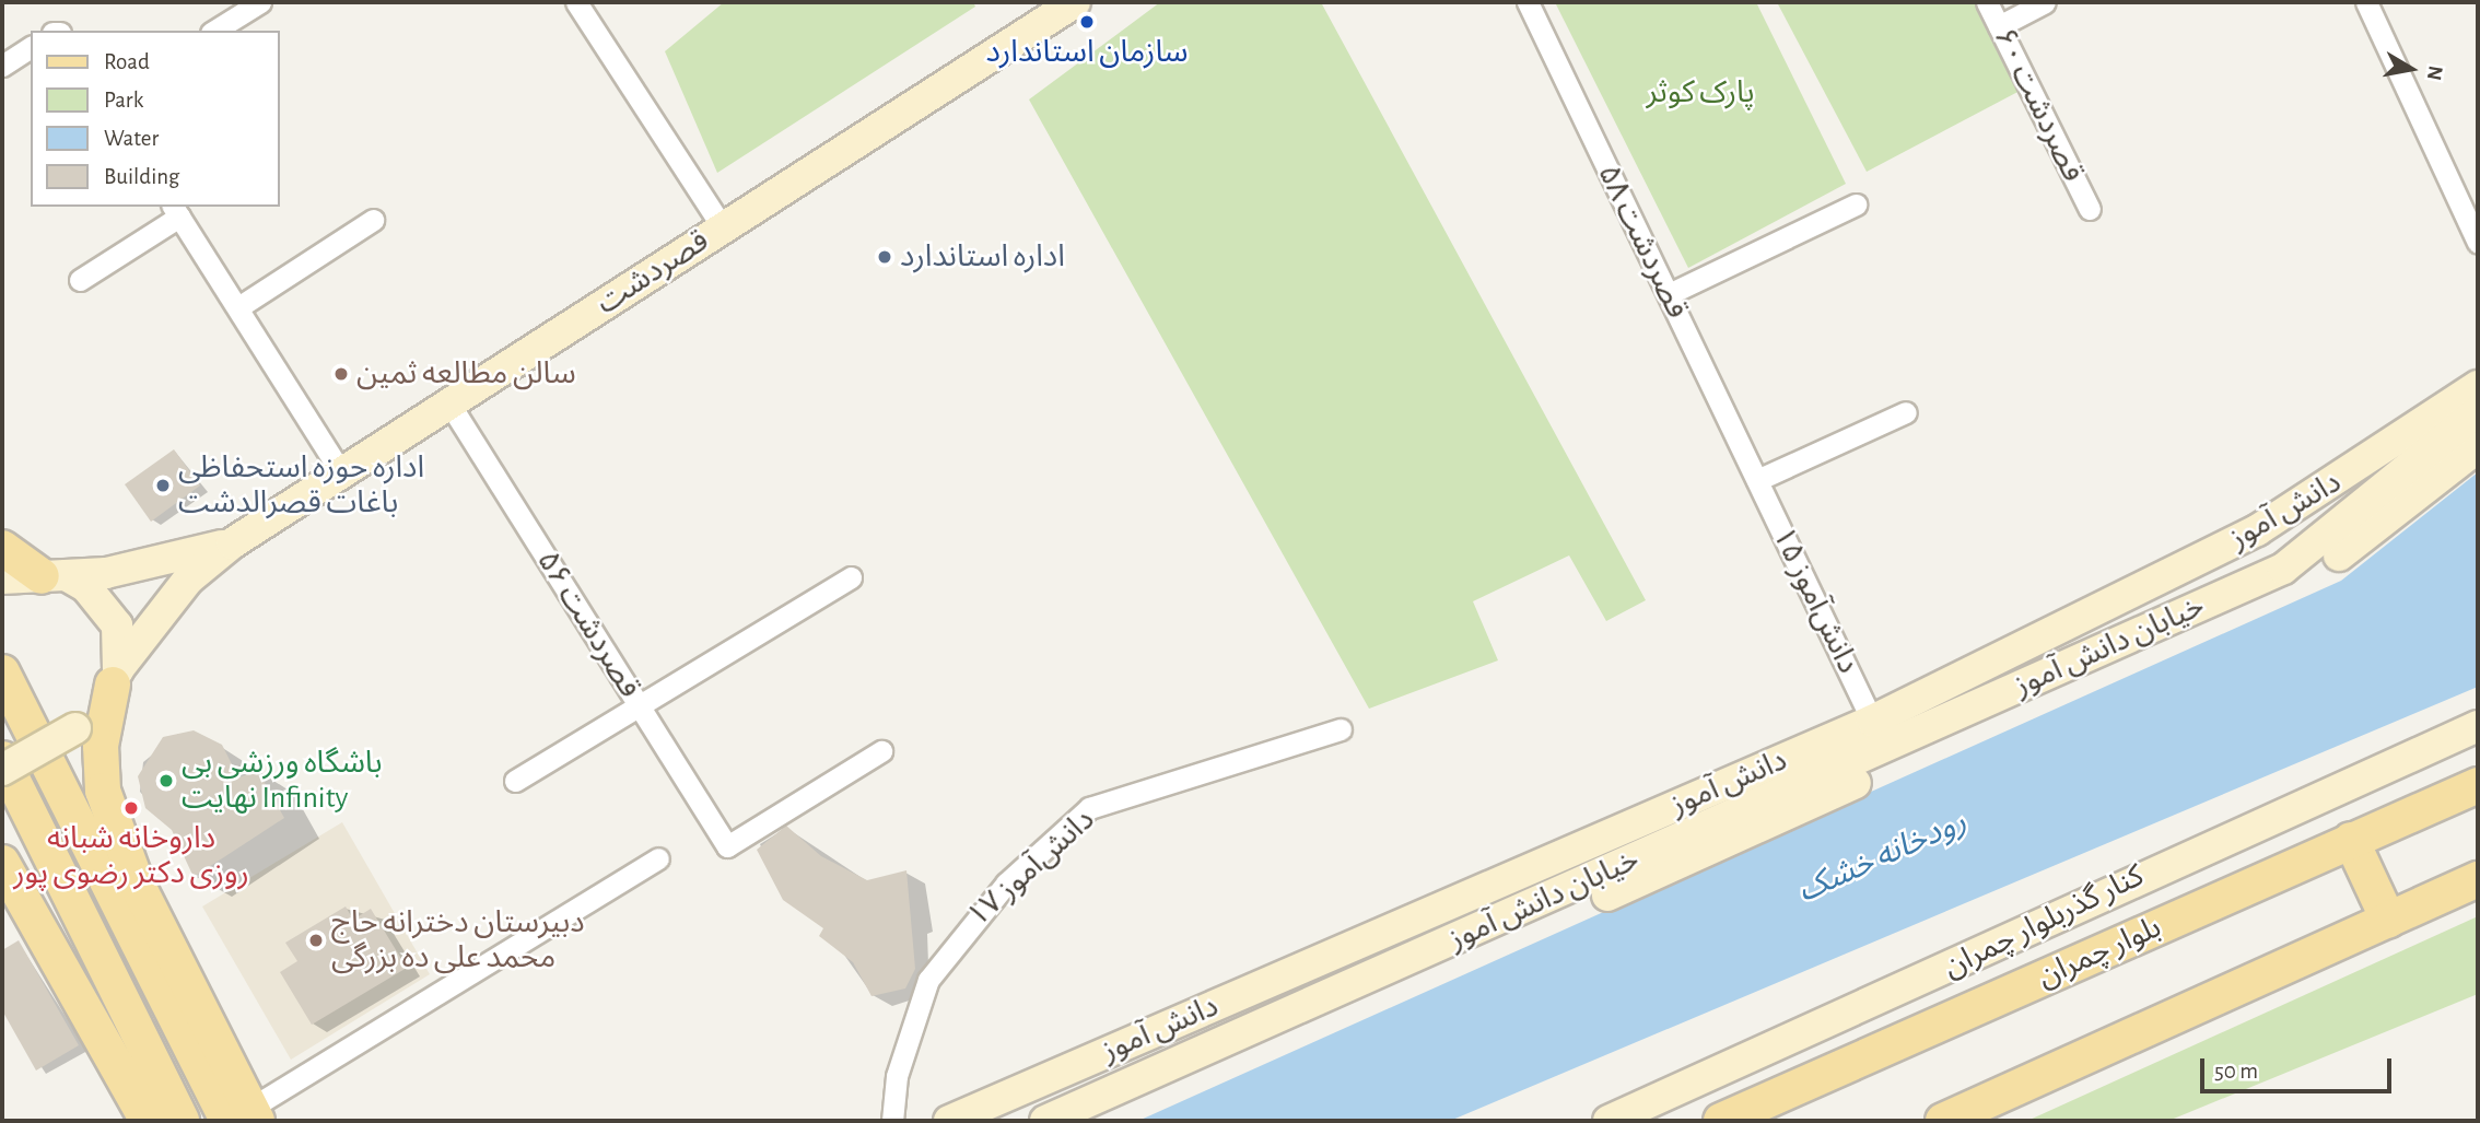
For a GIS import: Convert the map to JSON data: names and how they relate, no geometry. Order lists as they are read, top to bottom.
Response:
{
  "streets": {
    "main road": [
      "قصردشت",
      "دانش آموز",
      "خیابان دانش آموز",
      "کنار گذربلوار چمران",
      "بلوار چمران"
    ],
    "street": [
      "۶۰ قصردشت",
      "قصردشت ۵۸",
      "دانش‌آموز ۱۵",
      "۵۶ قصردشت",
      "دانش‌آموز ۱۷"
    ]
  },
  "crossings": [
    ["قصردشت ۵۸", "دانش‌آموز ۱۵"],
    ["قصردشت", "۵۶ قصردشت"],
    ["دانش آموز", "دانش‌آموز ۱۵"],
    ["دانش آموز", "خیابان دانش آموز"]
  ],
  "water": ["رودخانه خشک"],
  "parks": ["پارک کوثر"],
  "places": [
    "سازمان استاندارد",
    "اداره استاندارد",
    "سالن مطالعه ثمین",
    "اداره حوزه استحفاظی باغات قصرالدشت",
    "باشگاه ورزشی بی نهایت Infinity",
    "داروخانه شبانه روزی دکتر رضوی پور",
    "دبیرستان دخترانه حاج محمد علی ده بزرگی"
  ],
  "legend": [
    "Road",
    "Park",
    "Water",
    "Building"
  ],
  "scale_bar": "50 m",
  "north": "right"
}
